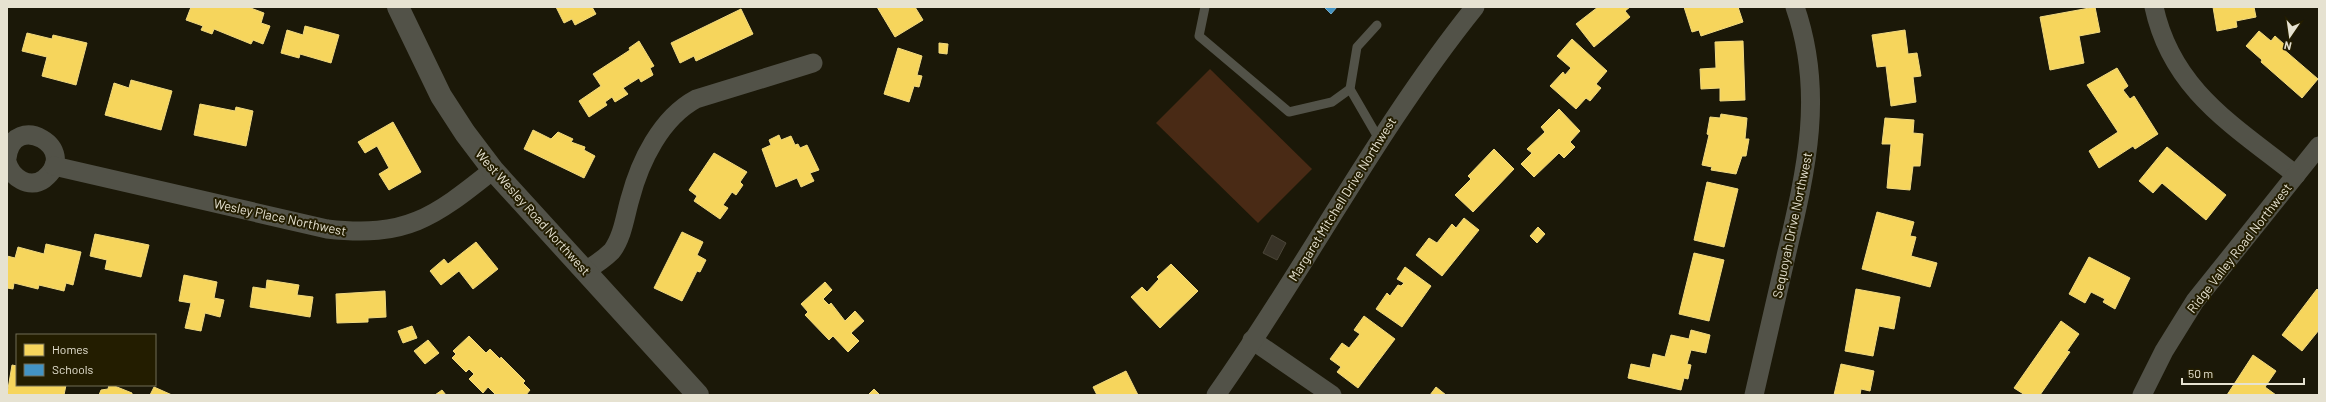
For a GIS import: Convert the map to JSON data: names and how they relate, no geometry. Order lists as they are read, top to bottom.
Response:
{
  "streets": {
    "street": [
      "Margaret Mitchell Drive Northwest",
      "West Wesley Road Northwest",
      "Wesley Place Northwest",
      "Sequoyah Drive Northwest",
      "Ridge Valley Road Northwest"
    ]
  },
  "crossings": [
    ["West Wesley Road Northwest", "Wesley Place Northwest"]
  ],
  "legend": ["Homes", "Schools"],
  "scale_bar": "50 m",
  "north": "bottom"
}
